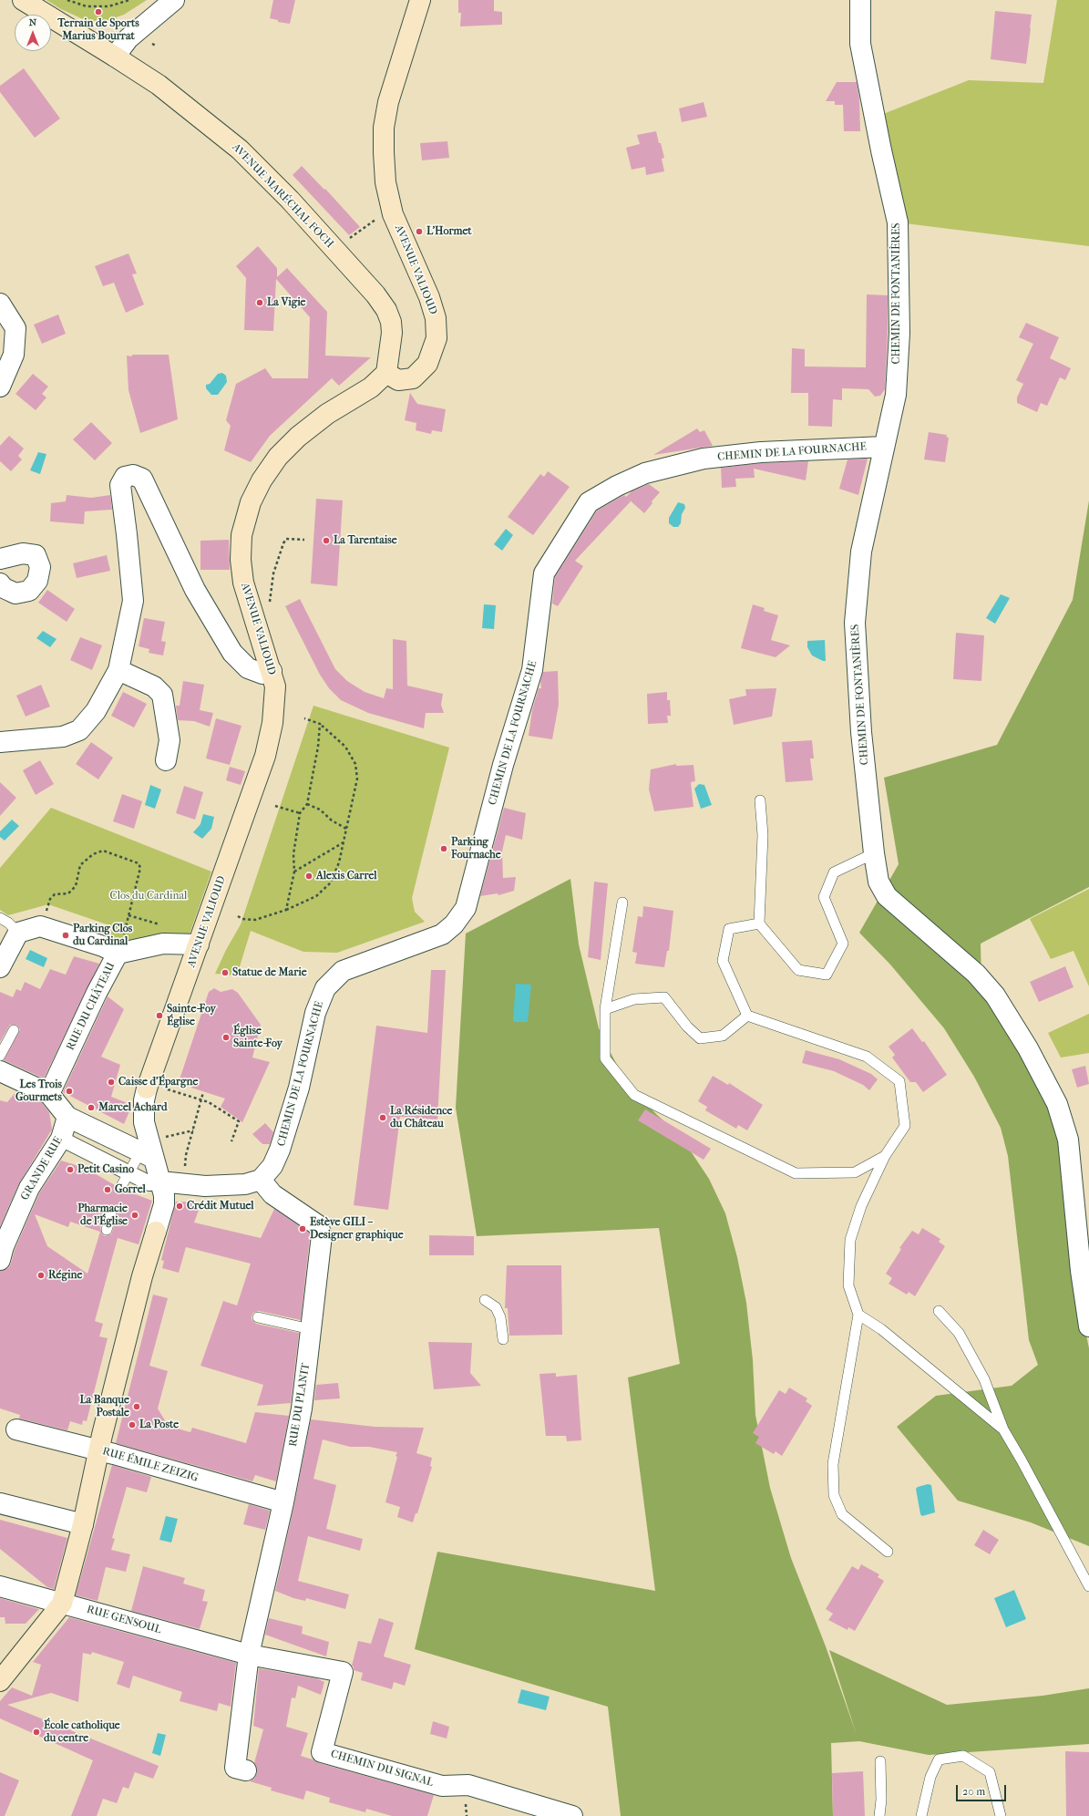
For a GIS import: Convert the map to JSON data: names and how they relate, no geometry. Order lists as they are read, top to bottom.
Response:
{
  "streets": {
    "main road": ["AVENUE MARÉCHAL FOCH", "AVENUE VALIOUD"],
    "street": [
      "CHEMIN DE FONTANIÈRES",
      "CHEMIN DE LA FOURNACHE",
      "RUE DU CHÂTEAU",
      "GRANDE RUE",
      "RUE DU PLANIT",
      "RUE ÉMILE ZEIZIG",
      "RUE GENSOUL",
      "CHEMIN DU SIGNAL"
    ]
  },
  "crossings": [
    ["AVENUE MARÉCHAL FOCH", "AVENUE VALIOUD"],
    ["AVENUE VALIOUD", "RUE DU CHÂTEAU"],
    ["CHEMIN DE FONTANIÈRES", "CHEMIN DE LA FOURNACHE"],
    ["CHEMIN DE LA FOURNACHE", "RUE DU PLANIT"],
    ["RUE DU PLANIT", "RUE ÉMILE ZEIZIG"],
    ["RUE DU PLANIT", "RUE GENSOUL"],
    ["RUE DU PLANIT", "CHEMIN DU SIGNAL"],
    ["RUE GENSOUL", "CHEMIN DU SIGNAL"]
  ],
  "parks": ["Clos du Cardinal"],
  "places": [
    "Terrain de Sports Marius Bourrat",
    "L'Hormet",
    "La Vigie",
    "La Tarentaise",
    "Parking Fournache",
    "Alexis Carrel",
    "Parking Clos du Cardinal",
    "Statue de Marie",
    "Sainte-Foy Église",
    "Église Sainte-Foy",
    "Caisse d'Épargne",
    "Les Trois Gourmets",
    "Marcel Achard",
    "La Résidence du Château",
    "Petit Casino",
    "Gorrel",
    "Crédit Mutuel",
    "Pharmacie de l'Église",
    "Estève GILI – Designer graphique",
    "Régine",
    "La Banque Postale",
    "La Poste",
    "École catholique du centre"
  ],
  "scale_bar": "20 m",
  "north": "top"
}
